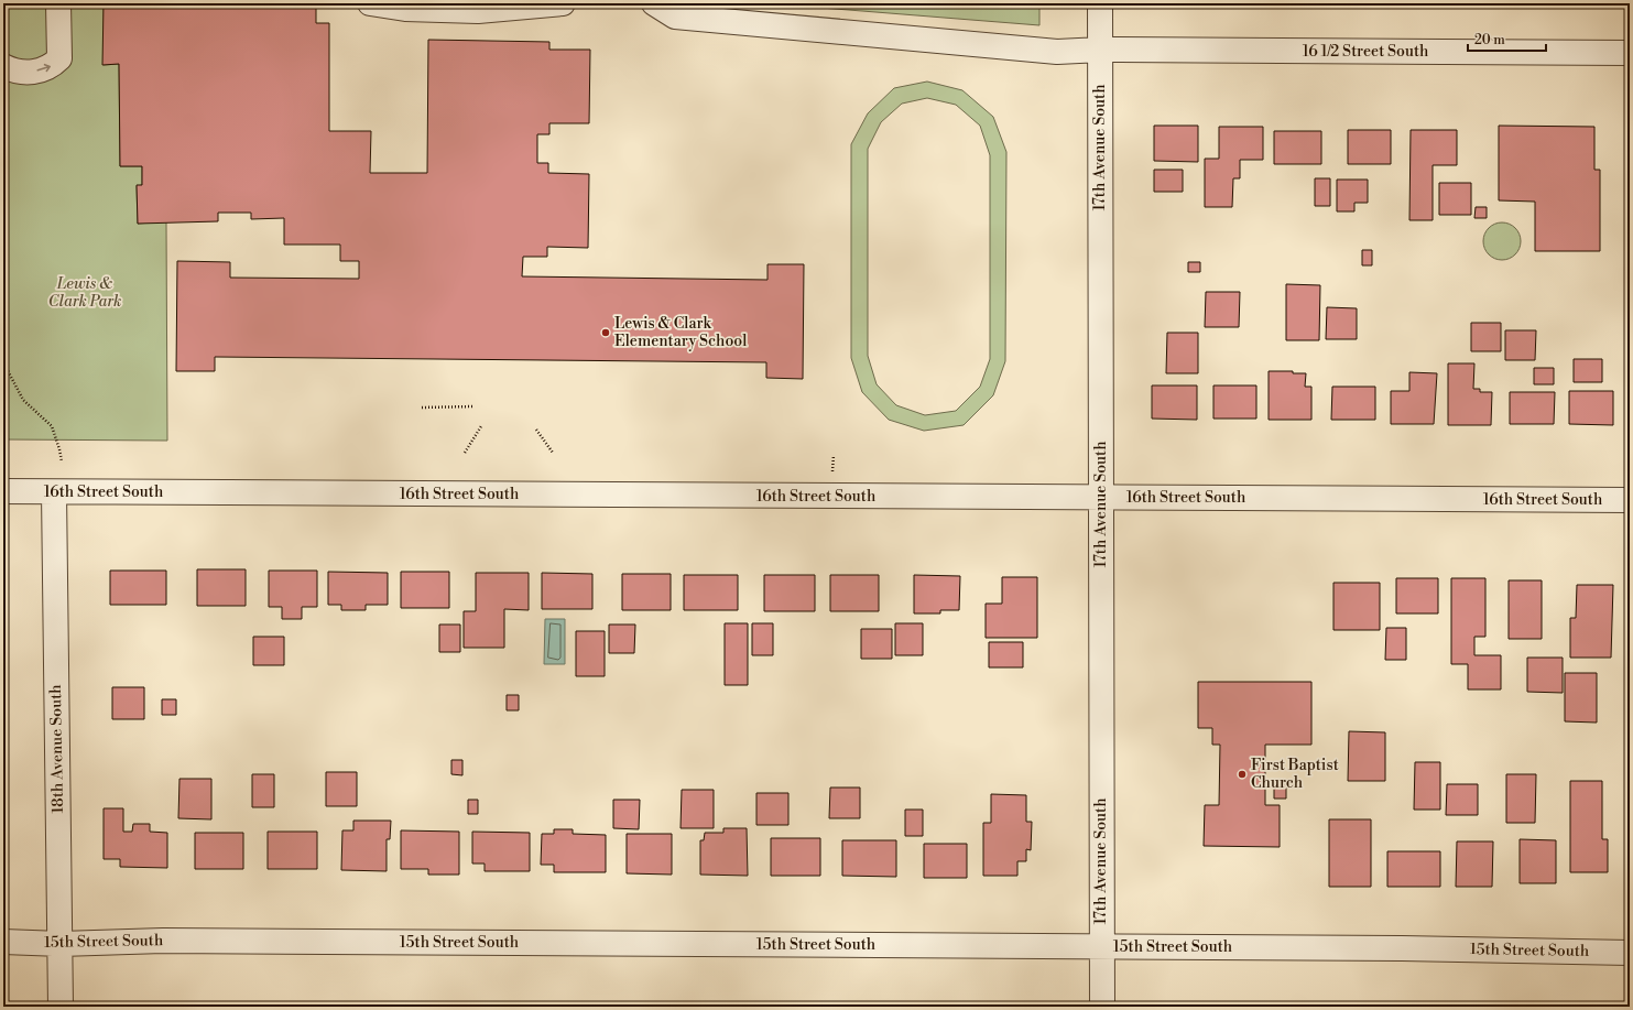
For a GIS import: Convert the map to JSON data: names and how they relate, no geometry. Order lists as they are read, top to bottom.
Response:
{
  "streets": {
    "street": [
      "16 1/2 Street South",
      "17th Avenue South",
      "16th Street South",
      "18th Avenue South",
      "15th Street South"
    ]
  },
  "crossings": [
    ["16 1/2 Street South", "17th Avenue South"],
    ["17th Avenue South", "16th Street South"],
    ["17th Avenue South", "15th Street South"],
    ["16th Street South", "18th Avenue South"],
    ["18th Avenue South", "15th Street South"]
  ],
  "parks": ["Lewis & Clark Park"],
  "places": ["Lewis & Clark Elementary School", "First Baptist Church"],
  "scale_bar": "20 m"
}
